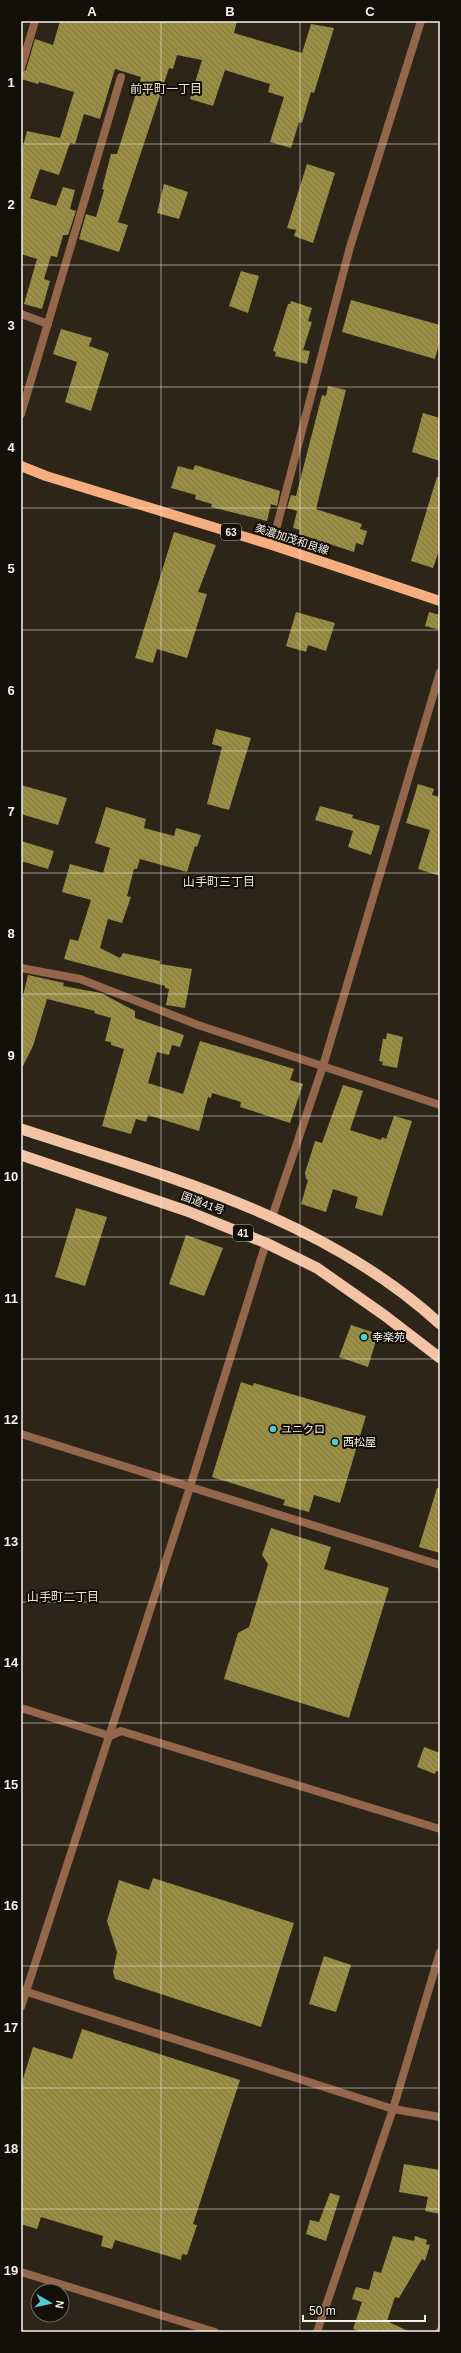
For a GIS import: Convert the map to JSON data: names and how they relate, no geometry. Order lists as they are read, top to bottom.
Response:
{
  "streets": {
    "highway": ["国道41号", "41"],
    "main road": ["63", "美濃加茂和良線"]
  },
  "districts": ["前平町一丁目", "山手町三丁目", "山手町二丁目"],
  "places": ["幸楽苑", "ユニクロ", "西松屋"],
  "scale_bar": "50 m",
  "north": "right",
  "grid": {
    "columns": ["A", "B", "C"],
    "rows": [
      "1",
      "2",
      "3",
      "4",
      "5",
      "6",
      "7",
      "8",
      "9",
      "10",
      "11",
      "12",
      "13",
      "14",
      "15",
      "16",
      "17",
      "18",
      "19"
    ]
  }
}
